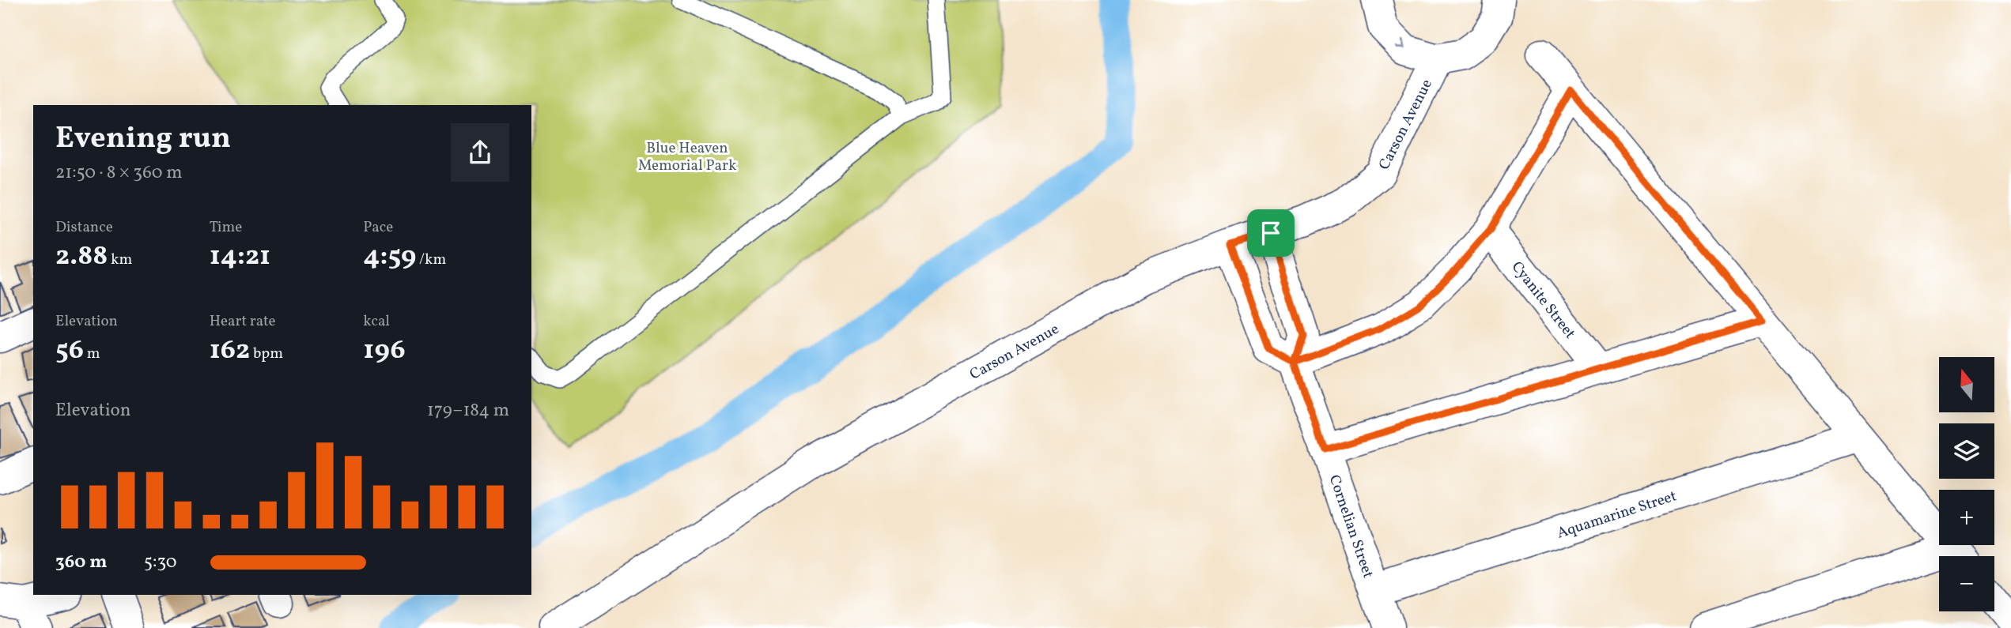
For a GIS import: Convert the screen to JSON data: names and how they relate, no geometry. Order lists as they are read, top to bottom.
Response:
{
  "streets": {
    "street": [
      "Carson Avenue",
      "Cyanite Street",
      "Aquamarine Street",
      "Cornelian Street"
    ]
  },
  "crossings": [
    ["Aquamarine Street", "Cornelian Street"]
  ],
  "parks": ["Blue Heaven Memorial Park"],
  "north": "top",
  "page": {
    "heading": ["Evening run", "21:50 · 8 × 360 m"],
    "stats": [
      ["Distance", "2.88 km"],
      ["Time", "14:21"],
      ["Pace", "4:59 /km"],
      ["Elevation", "56 m"],
      ["Heart rate", "162 bpm"],
      ["kcal", "196"]
    ],
    "map_buttons": ["+", "−"],
    "chart": ["Elevation", "179–184 m"],
    "list": [
      {
        "name": "360 m",
        "note": "5:30"
      }
    ]
  }
}
